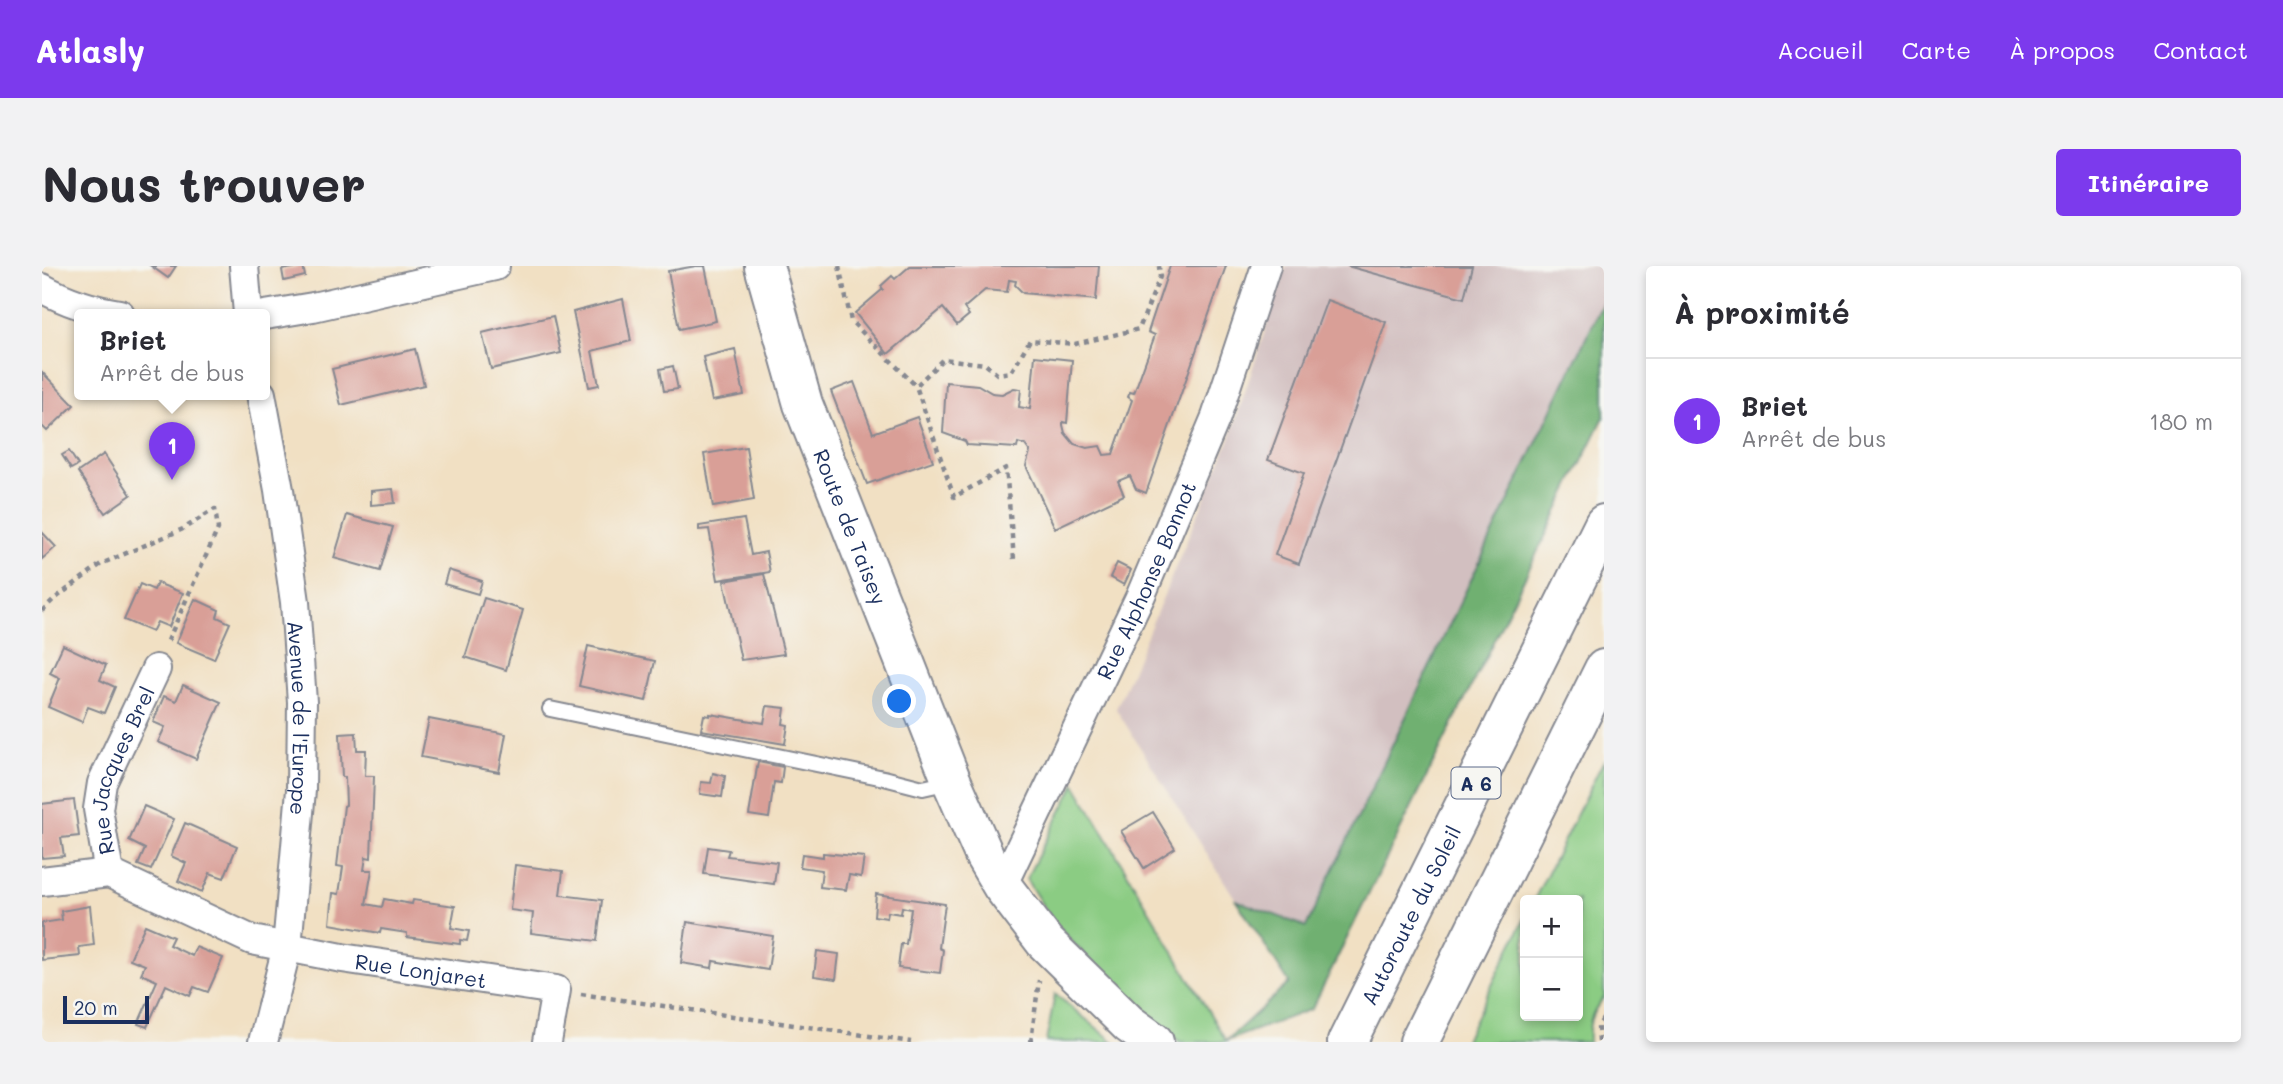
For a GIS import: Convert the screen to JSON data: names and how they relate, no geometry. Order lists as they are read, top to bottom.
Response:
{
  "streets": {
    "main road": ["Route de Taisey", "A 6", "Autoroute du Soleil"],
    "street": [
      "Rue Alphonse Bonnot",
      "Avenue de l'Europe",
      "Rue Jacques Brel",
      "Rue Lonjaret"
    ]
  },
  "crossings": [
    ["Route de Taisey", "Rue Alphonse Bonnot"],
    ["Avenue de l'Europe", "Rue Lonjaret"],
    ["Rue Jacques Brel", "Rue Lonjaret"]
  ],
  "scale_bar": "20 m",
  "page": {
    "header": "Atlasly",
    "nav": [
      "Accueil",
      "Carte",
      "À propos",
      "Contact"
    ],
    "buttons": "Itinéraire",
    "title": "Nous trouver",
    "heading": "À proximité",
    "popup": ["Briet", "Arrêt de bus"],
    "list": [
      {
        "mark": "1",
        "name": "Briet",
        "note": "Arrêt de bus",
        "value": "180 m"
      }
    ],
    "pins": "1",
    "map_buttons": ["+", "−"],
    "scale": "20 m"
  }
}
